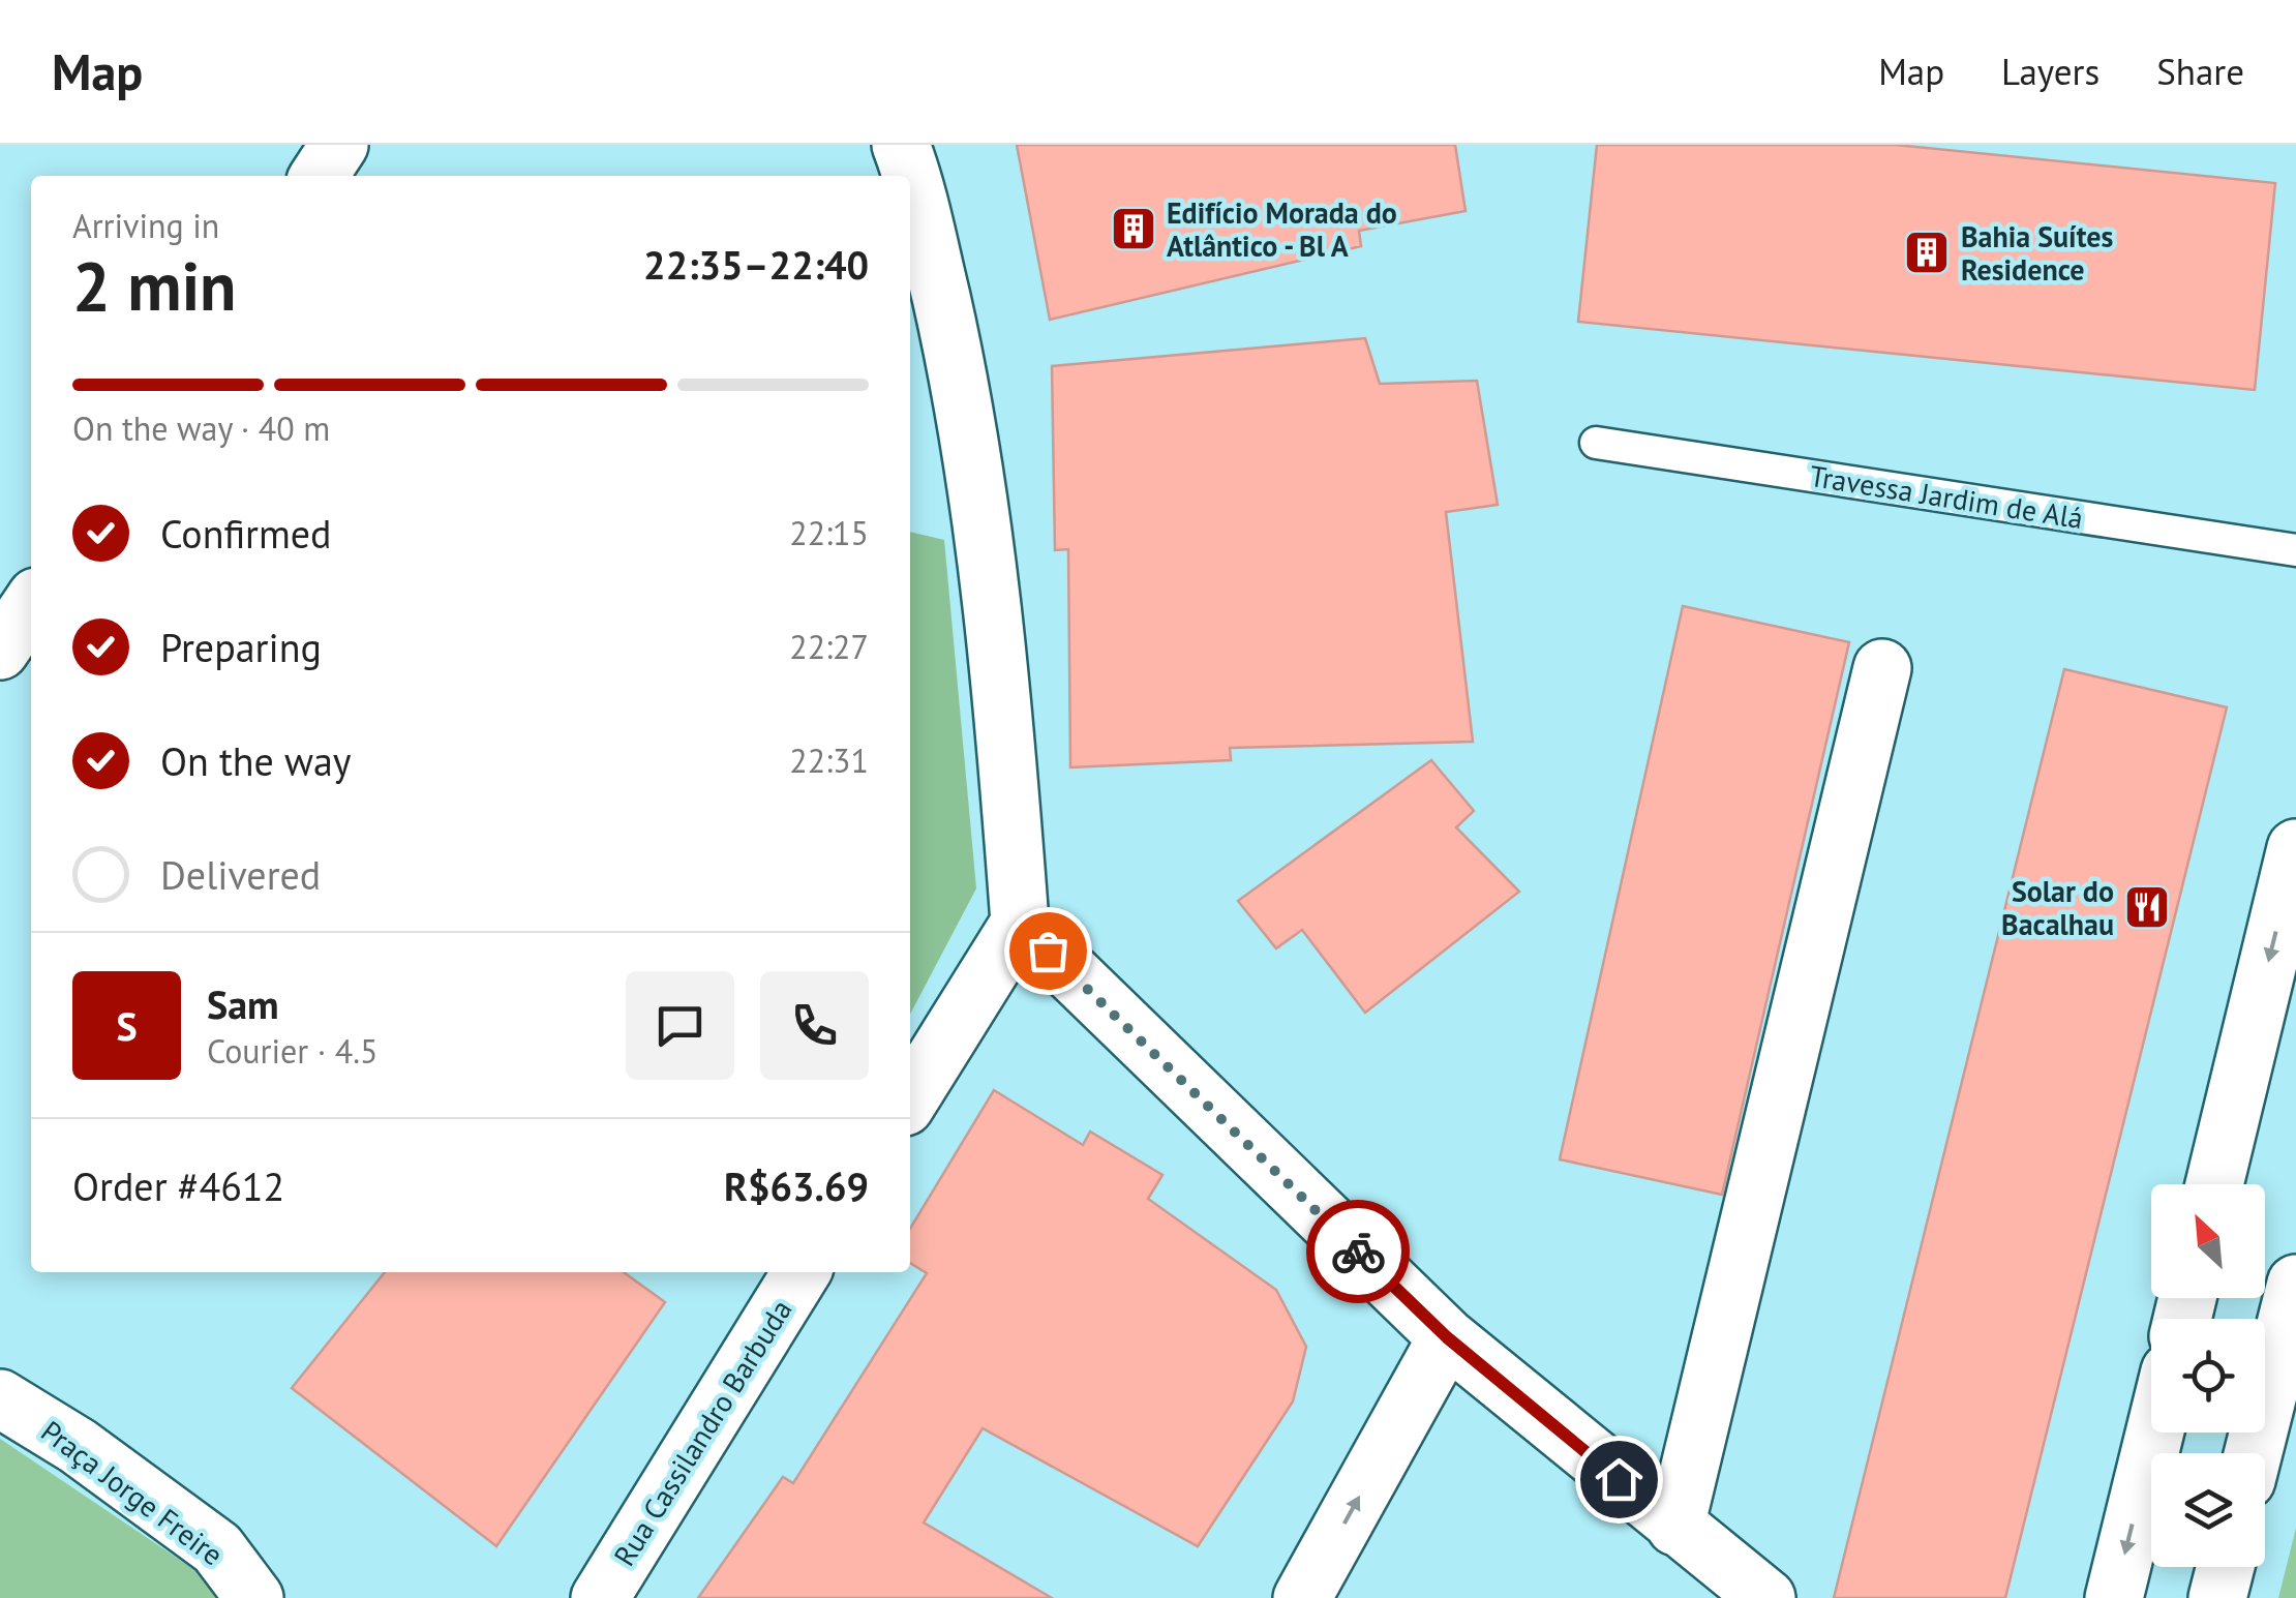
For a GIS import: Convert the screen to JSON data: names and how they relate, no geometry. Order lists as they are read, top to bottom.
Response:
{
  "streets": {
    "street": ["Rua Cassilandro Barbuda", "Praça Jorge Freire"],
    "lane": ["Travessa Jardim de Alá"]
  },
  "places": {
    "building": ["Edifício Morada do Atlântico - Bl A", "Bahia Suítes Residence"],
    "restaurant": ["Solar do Bacalhau"]
  },
  "north": "top left",
  "page": {
    "header": "Map",
    "nav": ["Map", "Layers", "Share"],
    "heading": ["2 min", "Arriving in", "22:35–22:40"],
    "panel": [
      "Sam",
      "Courier · 4.5",
      "Order #4612",
      "R$63.69"
    ],
    "bar": "On the way · 40 m",
    "list": [
      ["Confirmed", "22:15"],
      ["Preparing", "22:27"],
      ["On the way", "22:31"],
      "Delivered"
    ],
    "round": "S"
  }
}
